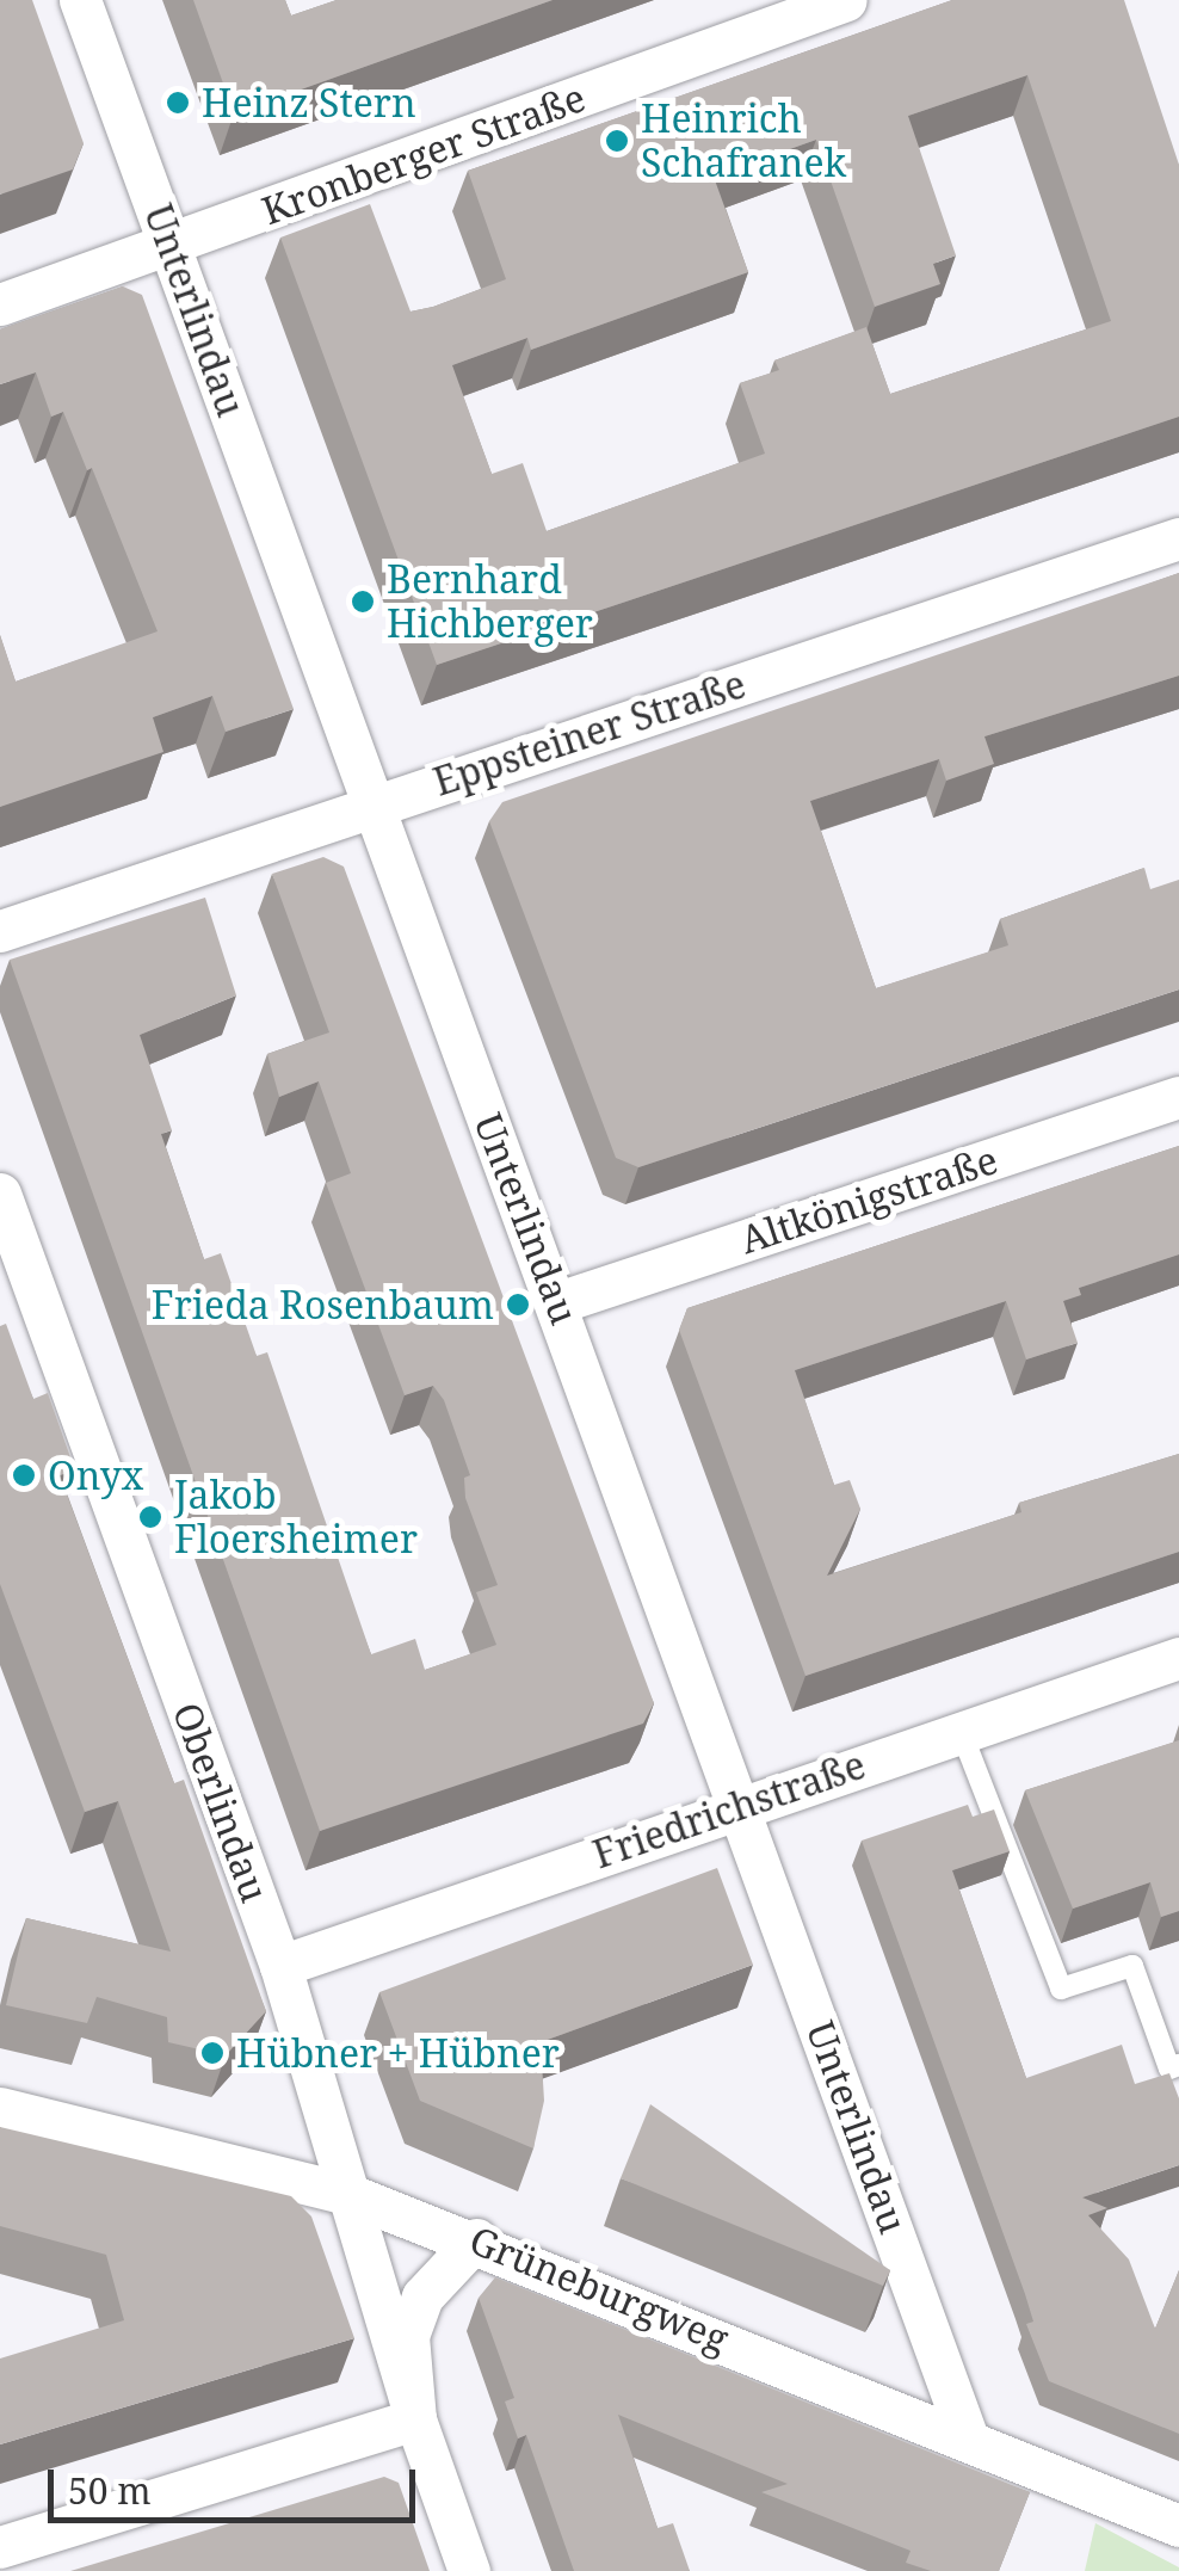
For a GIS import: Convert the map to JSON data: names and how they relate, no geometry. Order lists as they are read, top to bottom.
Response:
{
  "streets": {
    "street": [
      "Kronberger Straße",
      "Unterlindau",
      "Eppsteiner Straße",
      "Altkönigstraße",
      "Oberlindau",
      "Friedrichstraße",
      "Grüneburgweg"
    ]
  },
  "crossings": [
    ["Kronberger Straße", "Unterlindau"],
    ["Unterlindau", "Eppsteiner Straße"],
    ["Unterlindau", "Altkönigstraße"],
    ["Unterlindau", "Friedrichstraße"],
    ["Unterlindau", "Grüneburgweg"],
    ["Oberlindau", "Friedrichstraße"],
    ["Oberlindau", "Grüneburgweg"]
  ],
  "places": [
    "Heinz Stern",
    "Heinrich Schafranek",
    "Bernhard Hichberger",
    "Frieda Rosenbaum",
    "Onyx",
    "Jakob Floersheimer",
    "Hübner + Hübner"
  ],
  "scale_bar": "50 m"
}
